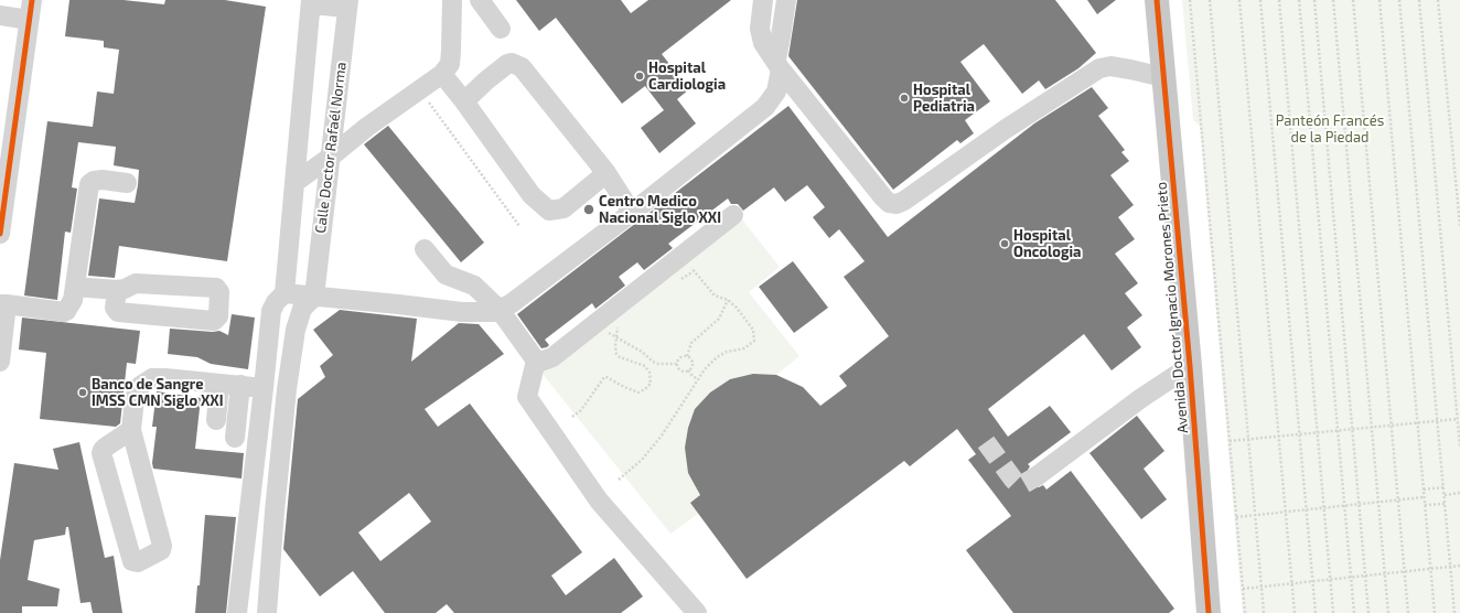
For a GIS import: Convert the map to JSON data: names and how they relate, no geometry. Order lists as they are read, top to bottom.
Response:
{
  "streets": {
    "main road": ["Avenida Doctor Ignacio Morones Prieto"],
    "street": ["Calle Doctor Rafaél Norma"]
  },
  "parks": ["Panteón Francés de la Piedad"],
  "places": [
    "Hospital Cardiologia",
    "Hospital Pediatria",
    "Centro Medico Nacional Siglo XXI",
    "Hospital Oncologia",
    "Banco de Sangre IMSS CMN Siglo XXI"
  ]
}
